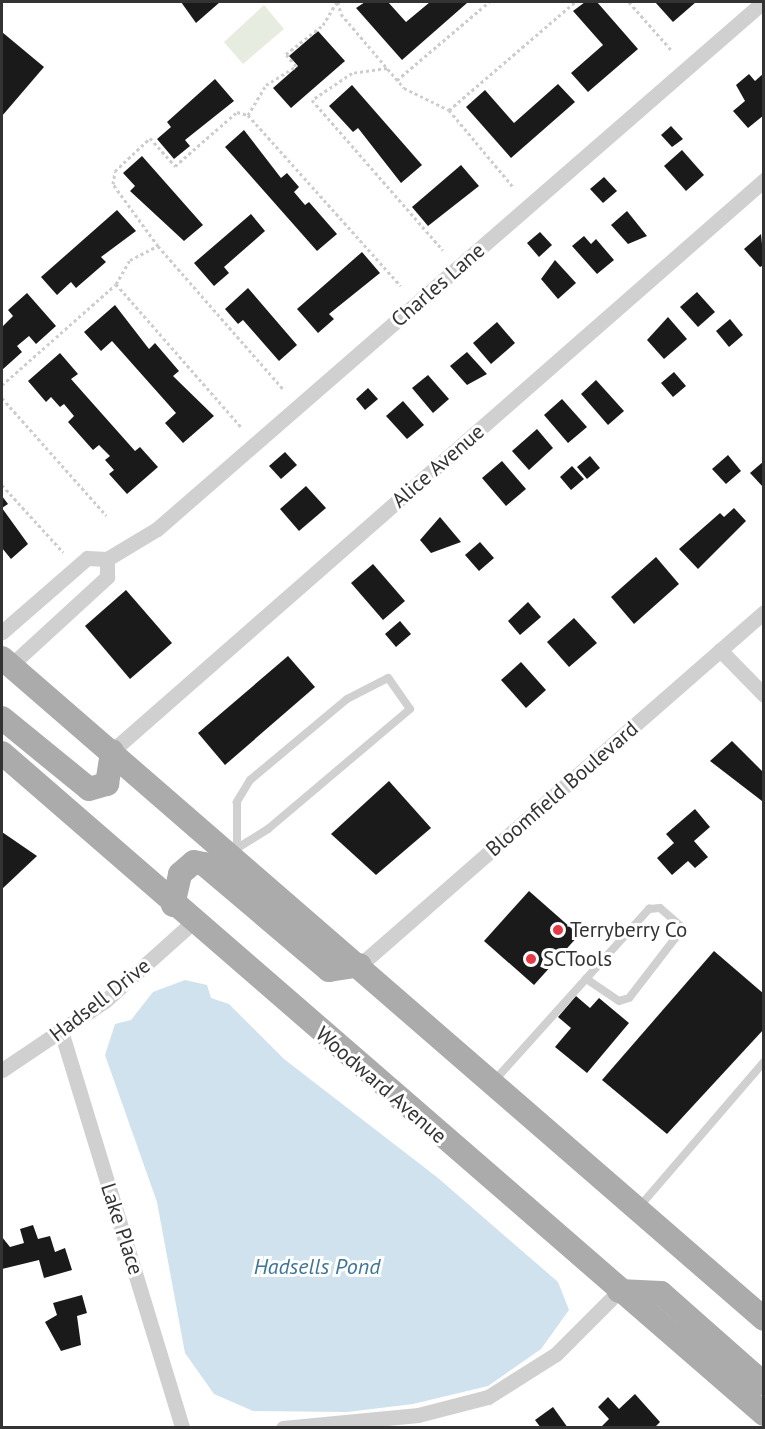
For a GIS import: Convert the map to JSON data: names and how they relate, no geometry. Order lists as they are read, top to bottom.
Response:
{
  "streets": {
    "main road": ["Woodward Avenue"],
    "street": [
      "Charles Lane",
      "Alice Avenue",
      "Bloomfield Boulevard",
      "Hadsell Drive",
      "Lake Place"
    ]
  },
  "crossings": [
    ["Hadsell Drive", "Woodward Avenue"],
    ["Hadsell Drive", "Lake Place"]
  ],
  "water": ["Hadsells Pond"],
  "places": ["Terryberry Co", "SCTools"]
}
